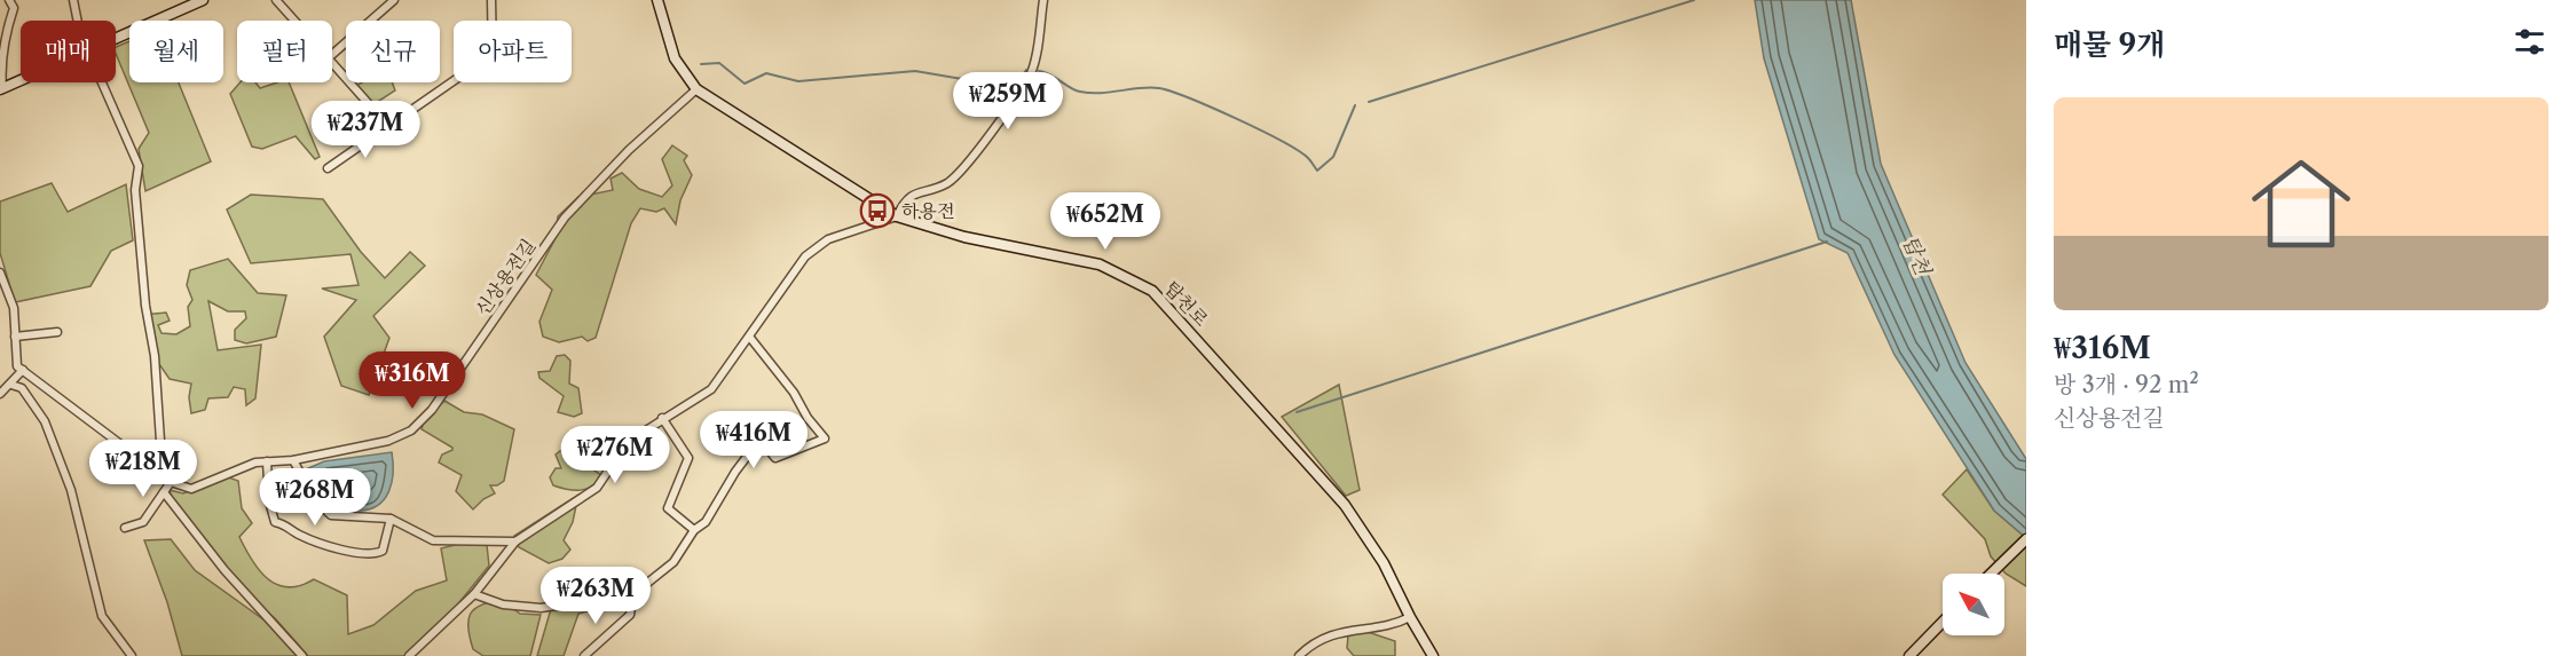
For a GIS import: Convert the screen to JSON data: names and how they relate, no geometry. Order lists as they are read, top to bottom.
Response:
{
  "streets": {
    "main road": ["탑천로"],
    "street": ["신상용전길"]
  },
  "crossings": [
    ["신상용전길", "탑천로"]
  ],
  "water": ["탑천"],
  "places": {
    "bus stop": ["하용전"]
  },
  "north": "top left",
  "page": {
    "heading": "매물 9개",
    "chip": [
      "매매",
      "월세",
      "필터",
      "신규",
      "아파트"
    ],
    "price": [
      "₩259M",
      "₩237M",
      "₩652M",
      "₩316M",
      "₩416M",
      "₩276M",
      "₩218M",
      "₩268M",
      "₩263M"
    ],
    "list": [
      {
        "name": "₩316M",
        "note": "방 3개 · 92 m² · 신상용전길"
      }
    ]
  }
}
